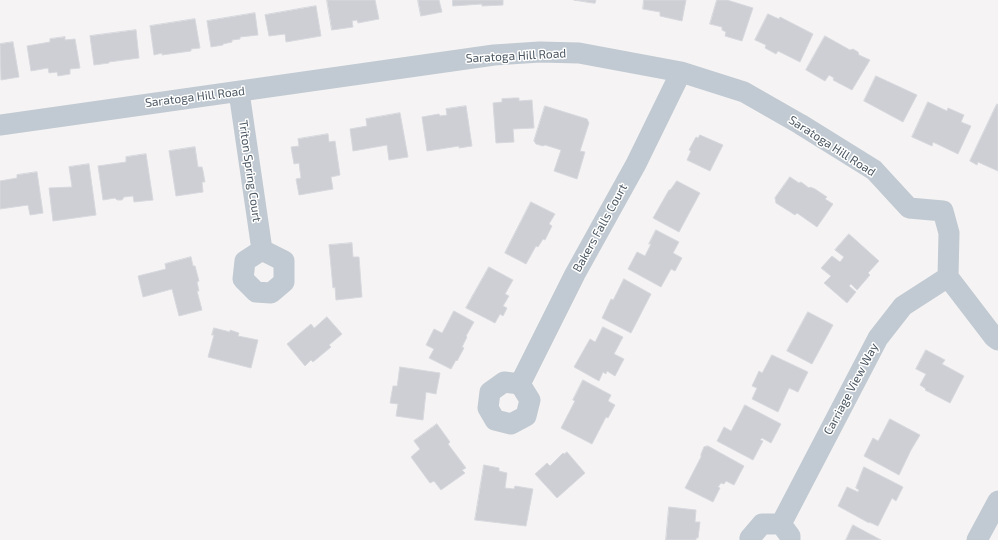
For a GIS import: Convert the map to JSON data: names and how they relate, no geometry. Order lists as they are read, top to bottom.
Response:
{
  "streets": {
    "street": [
      "Saratoga Hill Road",
      "Triton Spring Court",
      "Bakers Falls Court",
      "Carriage View Way"
    ]
  },
  "crossings": [
    ["Saratoga Hill Road", "Triton Spring Court"],
    ["Saratoga Hill Road", "Bakers Falls Court"],
    ["Saratoga Hill Road", "Carriage View Way"]
  ]
}
